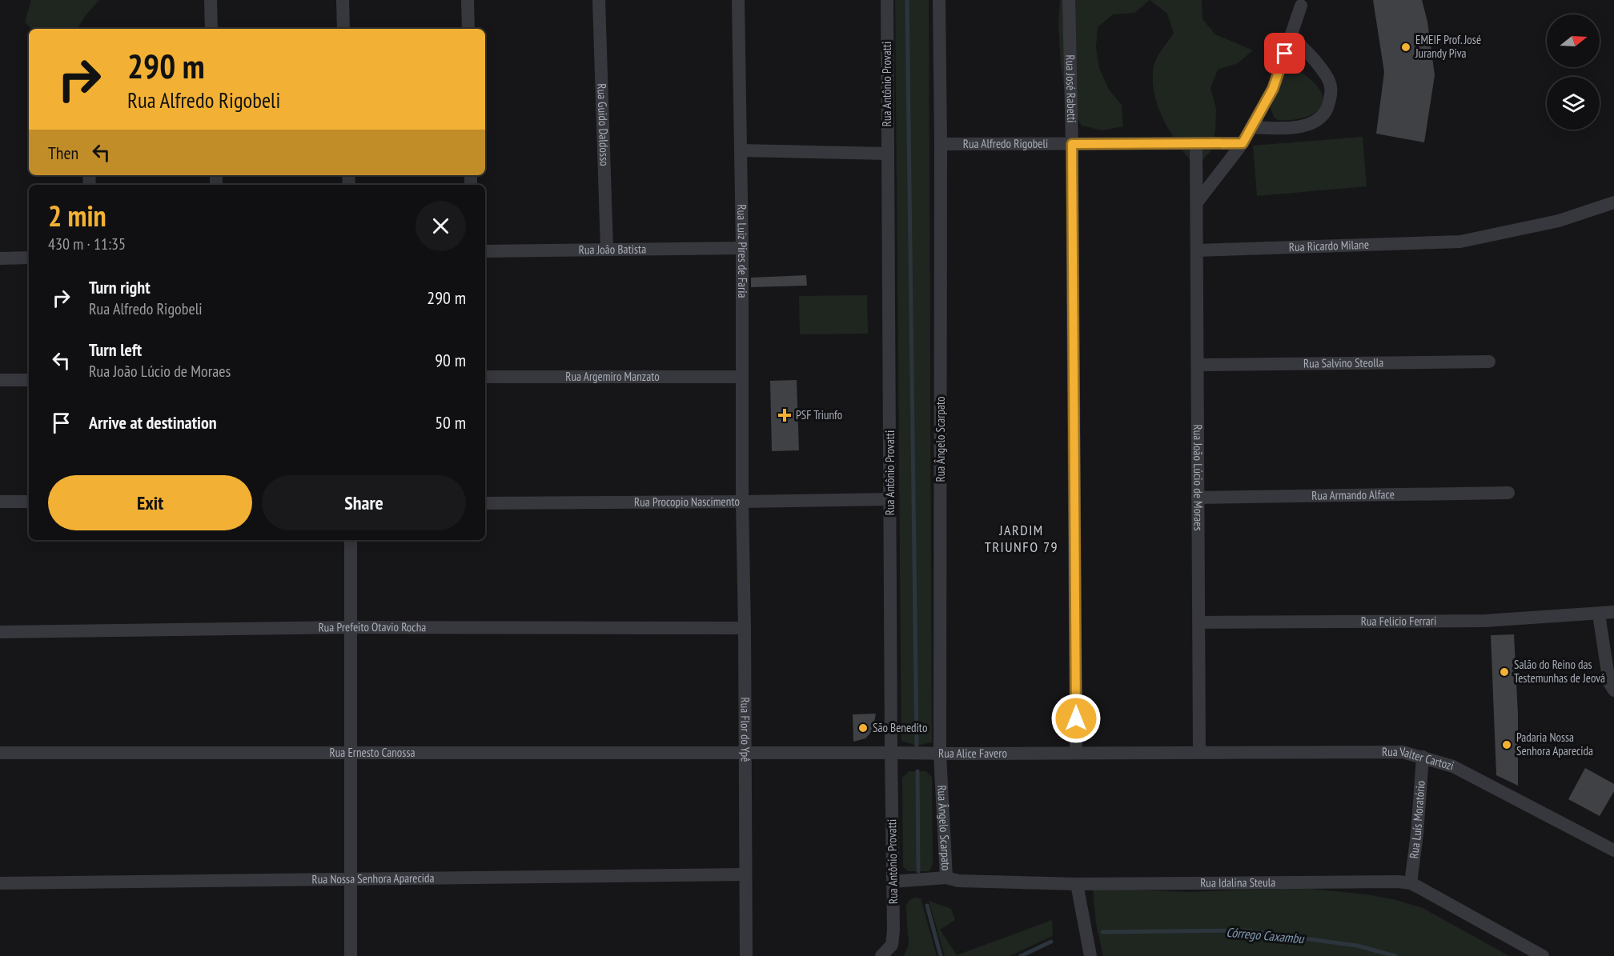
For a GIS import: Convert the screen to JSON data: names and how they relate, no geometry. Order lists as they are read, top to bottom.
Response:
{
  "streets": {
    "street": [
      "Rua Antônio Provatti",
      "Rua José Rabetti",
      "Rua Guido Daldosso",
      "Rua Alfredo Rigobeli",
      "Rua Ricardo Milane",
      "Rua João Batista",
      "Rua Luiz Pires de Faria",
      "Rua Salvino Steolla",
      "Rua Argemiro Manzato",
      "Rua Ângelo Scarpato",
      "Rua João Lúcio de Moraes",
      "Rua Armando Alface",
      "Rua Procopio Nascimento",
      "Rua Felicio Ferrari",
      "Rua Prefeito Otavio Rocha",
      "Rua Flor do Ypê",
      "Rua Ernesto Canossa",
      "Rua Alice Favero",
      "Rua Valter Cartozi",
      "Rua Luís Moratório",
      "Rua Nossa Senhora Aparecida",
      "Rua Idalina Steula"
    ]
  },
  "crossings": [
    ["Rua Antônio Provatti", "Rua Procopio Nascimento"],
    ["Rua Antônio Provatti", "Rua Alice Favero"],
    ["Rua Antônio Provatti", "Rua Idalina Steula"],
    ["Rua José Rabetti", "Rua Alfredo Rigobeli"],
    ["Rua José Rabetti", "Rua Alice Favero"],
    ["Rua Guido Daldosso", "Rua João Batista"],
    ["Rua Alfredo Rigobeli", "Rua Ângelo Scarpato"],
    ["Rua Alfredo Rigobeli", "Rua João Lúcio de Moraes"],
    ["Rua Ricardo Milane", "Rua João Lúcio de Moraes"],
    ["Rua João Batista", "Rua Luiz Pires de Faria"],
    ["Rua Luiz Pires de Faria", "Rua Argemiro Manzato"],
    ["Rua Luiz Pires de Faria", "Rua Procopio Nascimento"],
    ["Rua Luiz Pires de Faria", "Rua Flor do Ypê"],
    ["Rua Salvino Steolla", "Rua João Lúcio de Moraes"],
    ["Rua Ângelo Scarpato", "Rua Alice Favero"],
    ["Rua Ângelo Scarpato", "Rua Idalina Steula"],
    ["Rua João Lúcio de Moraes", "Rua Armando Alface"],
    ["Rua João Lúcio de Moraes", "Rua Felicio Ferrari"],
    ["Rua João Lúcio de Moraes", "Rua Alice Favero"],
    ["Rua João Lúcio de Moraes", "Rua Valter Cartozi"],
    ["Rua Procopio Nascimento", "Rua Flor do Ypê"],
    ["Rua Prefeito Otavio Rocha", "Rua Flor do Ypê"],
    ["Rua Flor do Ypê", "Rua Ernesto Canossa"],
    ["Rua Flor do Ypê", "Rua Alice Favero"],
    ["Rua Flor do Ypê", "Rua Nossa Senhora Aparecida"],
    ["Rua Ernesto Canossa", "Rua Alice Favero"],
    ["Rua Alice Favero", "Rua Valter Cartozi"],
    ["Rua Valter Cartozi", "Rua Luís Moratório"],
    ["Rua Luís Moratório", "Rua Idalina Steula"]
  ],
  "districts": ["JARDIM TRIUNFO 79"],
  "water": ["Córrego Caxambu"],
  "places": {
    "other": [
      "EMEIF Prof. José Jurandy Piva",
      "Salão do Reino das Testemunhas de Jeová",
      "São Benedito",
      "Padaria Nossa Senhora Aparecida"
    ],
    "health": ["PSF Triunfo"]
  },
  "north": "right",
  "page": {
    "turn": ["290 m", "Rua Alfredo Rigobeli"],
    "then": "Then",
    "heading": ["2 min", "430 m · 11:35"],
    "list": [
      {
        "name": "Turn right",
        "note": "Rua Alfredo Rigobeli",
        "value": "290 m"
      },
      {
        "name": "Turn left",
        "note": "Rua João Lúcio de Moraes",
        "value": "90 m"
      },
      {
        "name": "Arrive at destination",
        "value": "50 m"
      }
    ],
    "buttons": ["Exit", "Share"]
  }
}
